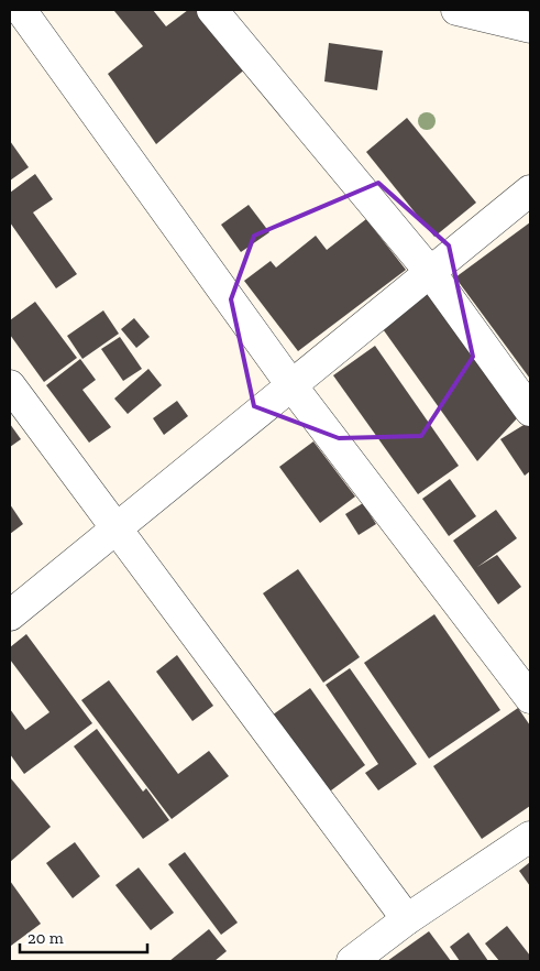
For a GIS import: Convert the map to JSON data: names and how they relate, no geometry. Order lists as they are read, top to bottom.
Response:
{
  "scale_bar": "20 m"
}
